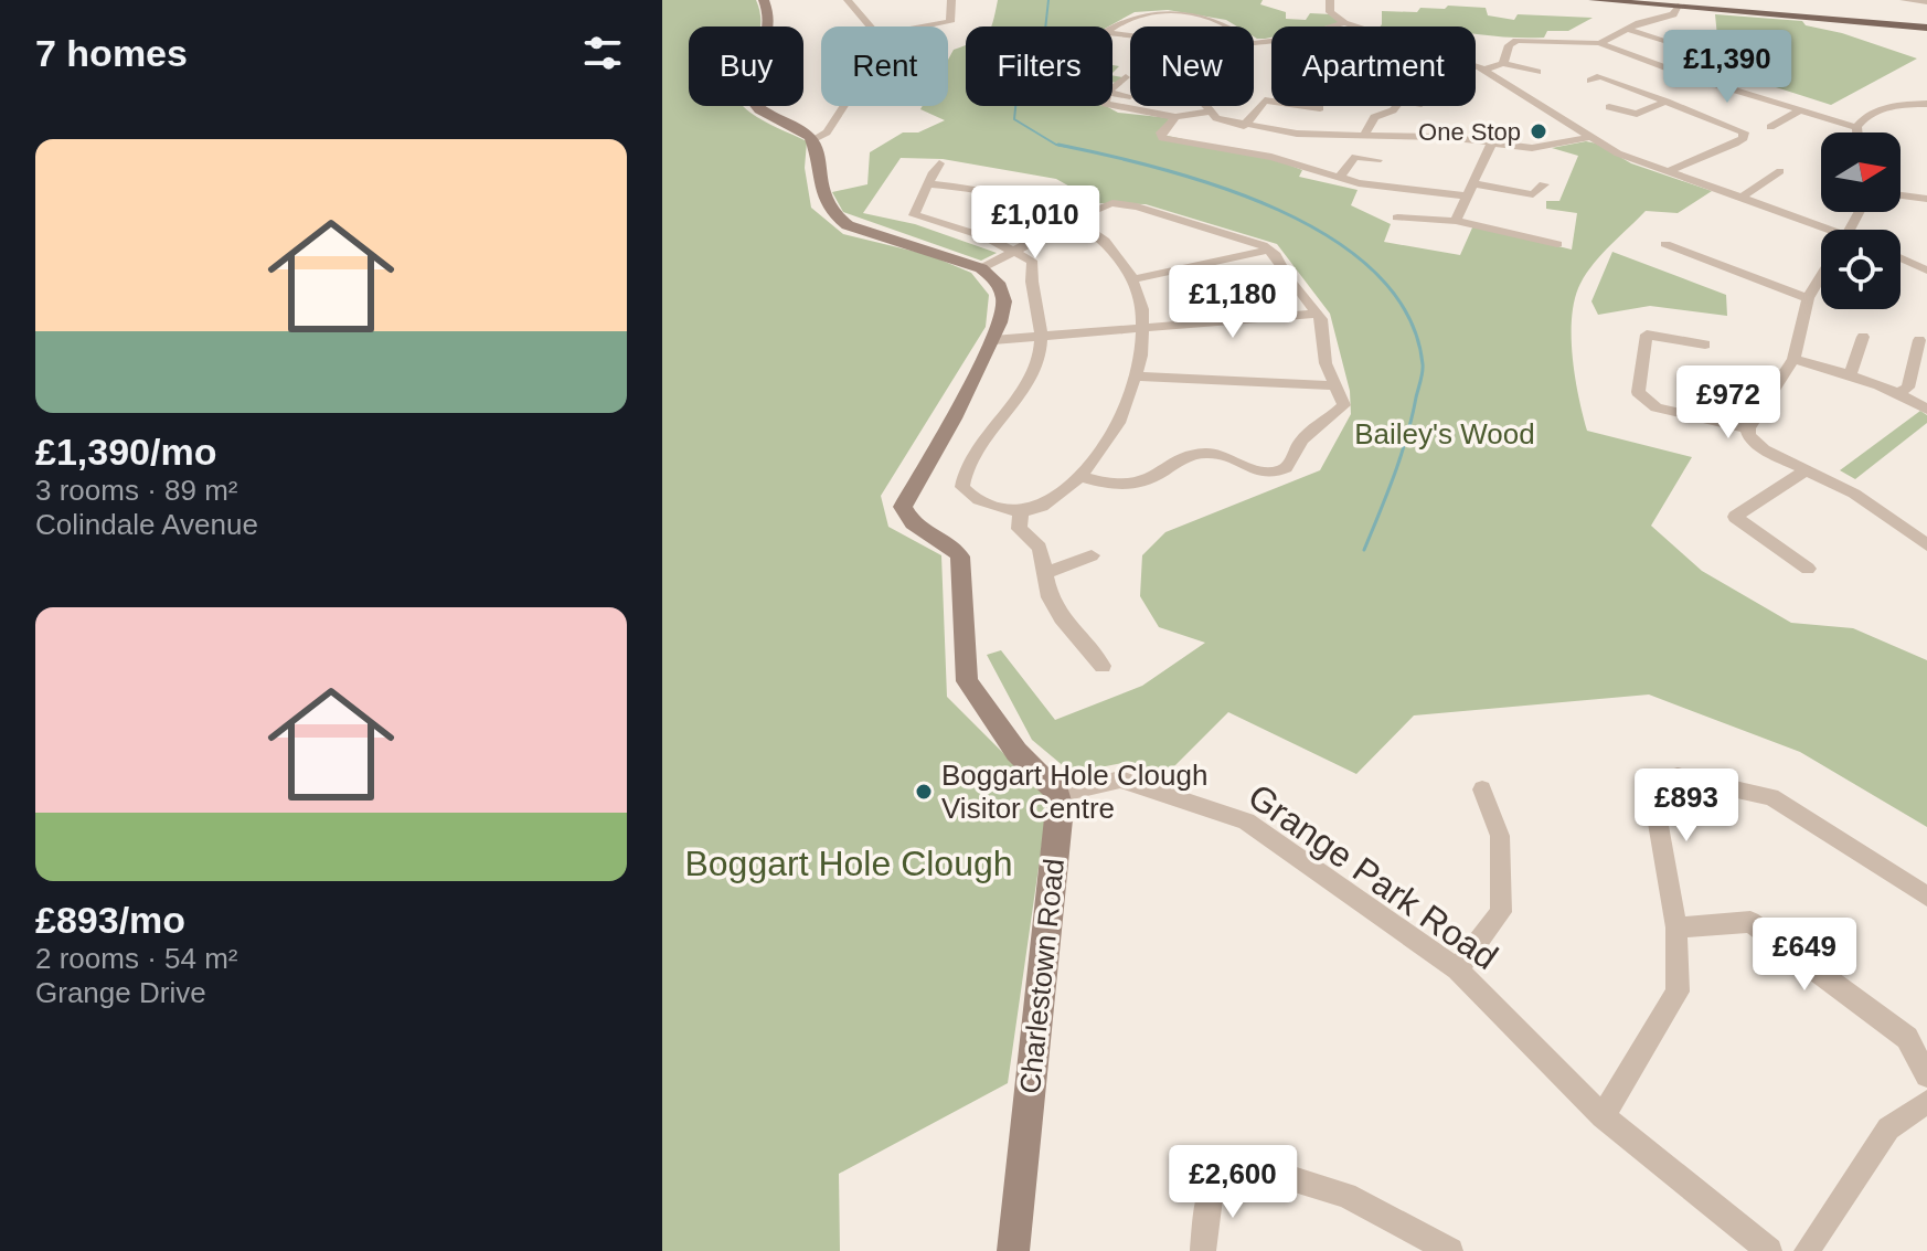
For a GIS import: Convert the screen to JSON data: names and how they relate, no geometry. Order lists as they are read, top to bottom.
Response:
{
  "streets": {
    "street": ["Grange Park Road", "Charlestown Road"]
  },
  "crossings": [
    ["Grange Park Road", "Charlestown Road"]
  ],
  "parks": ["Bailey's Wood", "Boggart Hole Clough"],
  "places": ["One Stop", "Boggart Hole Clough Visitor Centre"],
  "north": "right",
  "page": {
    "heading": "7 homes",
    "chip": [
      "Buy",
      "Rent",
      "Filters",
      "New",
      "Apartment"
    ],
    "price": [
      "£1,390",
      "£1,010",
      "£1,180",
      "£972",
      "£893",
      "£649",
      "£2,600"
    ],
    "list": [
      {
        "name": "£1,390/mo",
        "note": "3 rooms · 89 m² · Colindale Avenue"
      },
      {
        "name": "£893/mo",
        "note": "2 rooms · 54 m² · Grange Drive"
      }
    ]
  }
}
